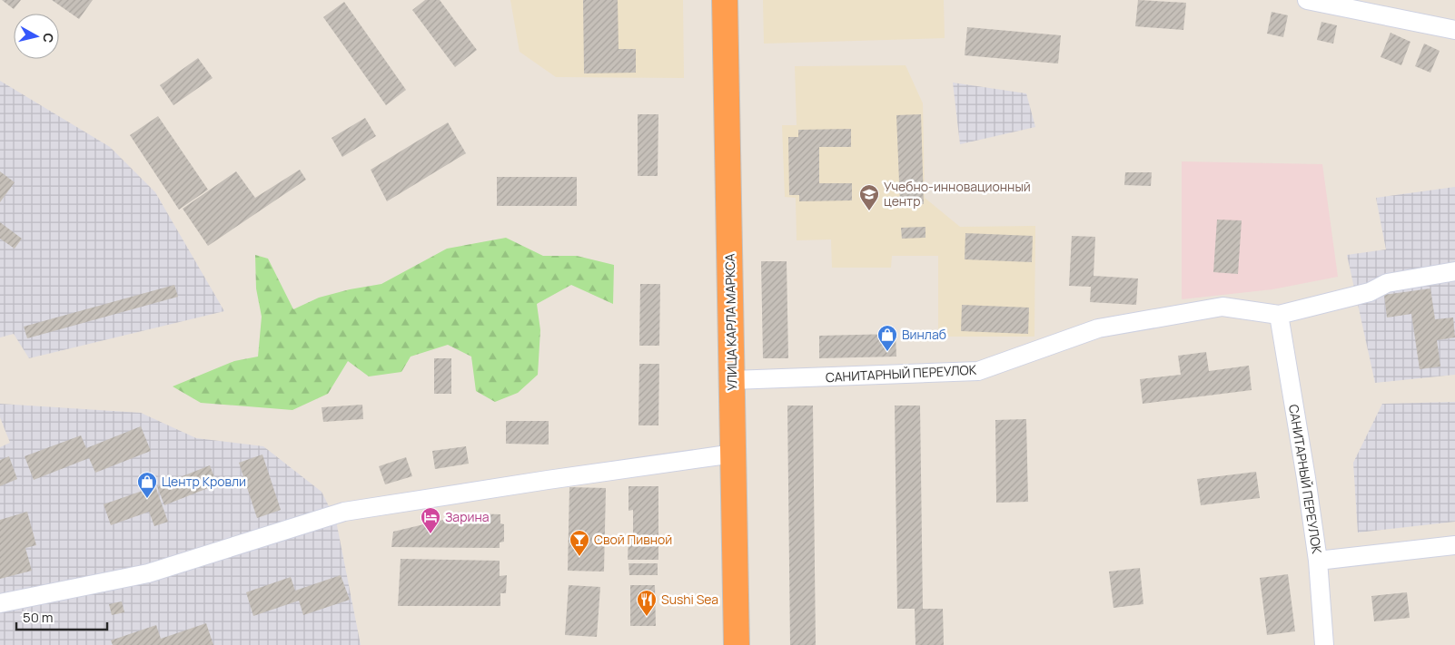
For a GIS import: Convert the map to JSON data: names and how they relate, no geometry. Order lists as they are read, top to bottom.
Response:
{
  "streets": {
    "highway": ["УЛИЦА КАРЛА МАРКСА"],
    "street": ["САНИТАРНЫЙ ПЕРЕУЛОК"]
  },
  "crossings": [
    ["УЛИЦА КАРЛА МАРКСА", "САНИТАРНЫЙ ПЕРЕУЛОК"]
  ],
  "places": {
    "school or university": ["Учебно-инновационный центр"],
    "shop": ["Винлаб", "Центр Кровли"],
    "hotel": ["Зарина"],
    "bar": ["Свой Пивной"],
    "restaurant": ["Sushi Sea"]
  },
  "scale_bar": "50 m",
  "north": "right"
}
